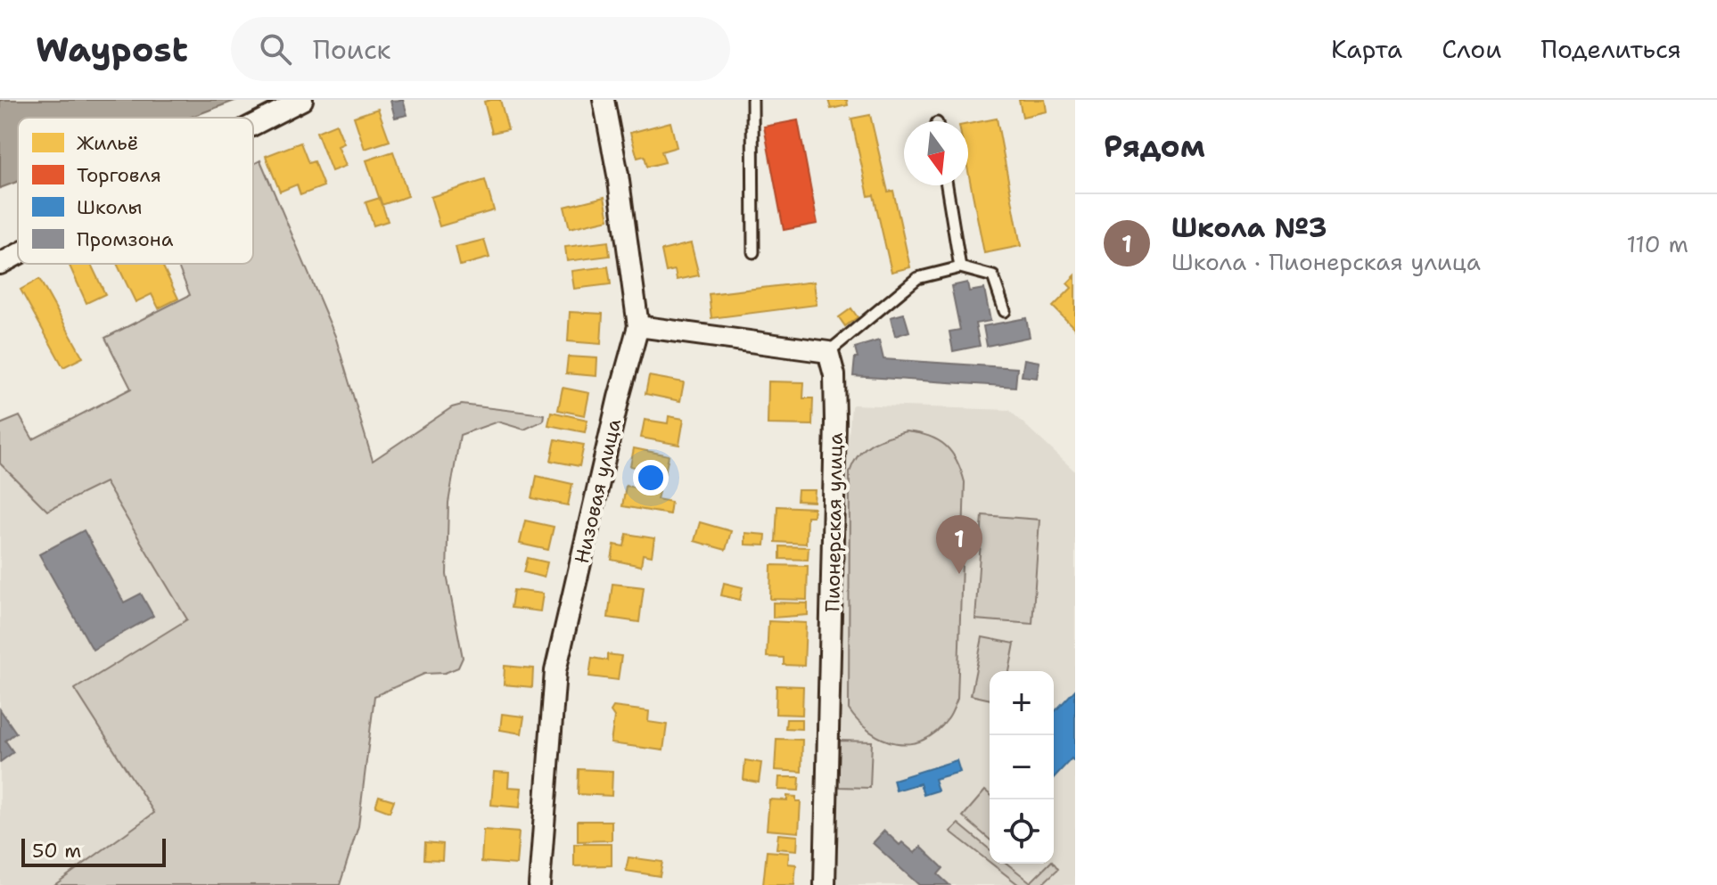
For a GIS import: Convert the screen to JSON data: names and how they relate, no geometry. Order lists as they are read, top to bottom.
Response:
{
  "streets": {
    "street": ["Низовая улица", "Пионерская улица"]
  },
  "legend": [
    "Жильё",
    "Торговля",
    "Школы",
    "Промзона"
  ],
  "scale_bar": "50 m",
  "north": "bottom",
  "page": {
    "header": "Waypost",
    "search": "Поиск",
    "nav": ["Карта", "Слои", "Поделиться"],
    "heading": "Рядом",
    "list": [
      {
        "mark": "1",
        "name": "Школа №3",
        "note": "Школа · Пионерская улица",
        "value": "110 m"
      }
    ],
    "pins": "1",
    "map_buttons": ["+", "−"],
    "scale": "50 m"
  }
}
